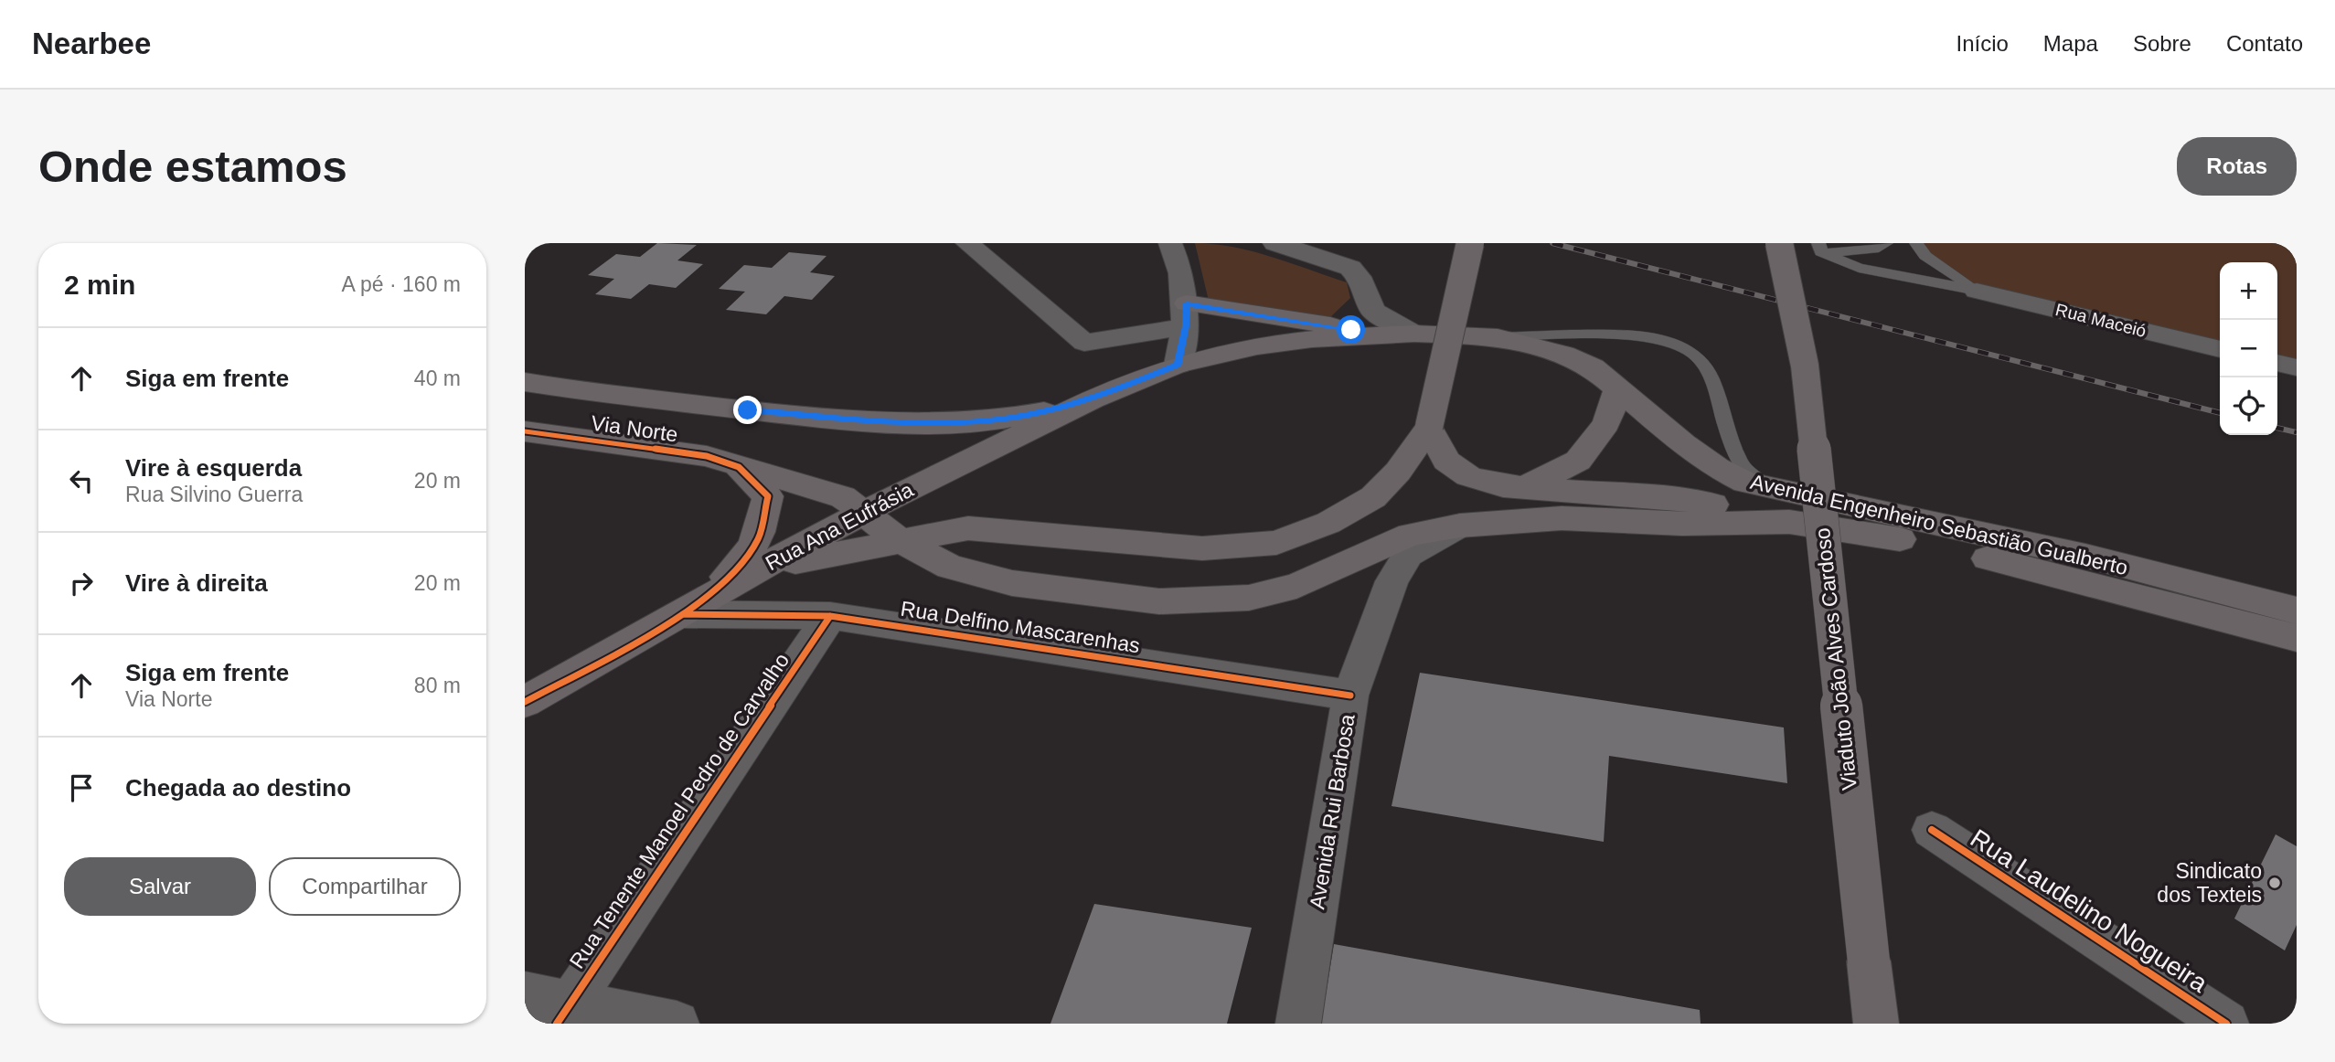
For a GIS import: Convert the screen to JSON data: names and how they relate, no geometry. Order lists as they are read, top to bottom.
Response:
{
  "streets": {
    "main road": [
      "Via Norte",
      "Avenida Engenheiro Sebastião Gualberto",
      "Rua Ana Eufrásia",
      "Viaduto João Alves Cardoso"
    ],
    "street": [
      "Rua Maceió",
      "Rua Delfino Mascarenhas",
      "Rua Tenente Manoel Pedro de Carvalho",
      "Avenida Rui Barbosa",
      "Rua Laudelino Nogueira"
    ]
  },
  "crossings": [
    ["Via Norte", "Avenida Engenheiro Sebastião Gualberto"],
    ["Via Norte", "Rua Ana Eufrásia"],
    ["Avenida Engenheiro Sebastião Gualberto", "Rua Ana Eufrásia"],
    ["Avenida Engenheiro Sebastião Gualberto", "Avenida Rui Barbosa"],
    ["Rua Ana Eufrásia", "Rua Delfino Mascarenhas"],
    ["Rua Delfino Mascarenhas", "Rua Tenente Manoel Pedro de Carvalho"],
    ["Rua Delfino Mascarenhas", "Avenida Rui Barbosa"]
  ],
  "places": ["Sindicato dos Texteis"],
  "page": {
    "header": "Nearbee",
    "nav": [
      "Início",
      "Mapa",
      "Sobre",
      "Contato"
    ],
    "buttons": [
      "Rotas",
      ["Salvar", "Compartilhar"]
    ],
    "title": "Onde estamos",
    "heading": ["2 min", "A pé · 160 m"],
    "map_buttons": ["+", "−"],
    "list": [
      ["Siga em frente", "40 m"],
      ["Vire à esquerda", "Rua Silvino Guerra", "20 m"],
      ["Vire à direita", "20 m"],
      ["Siga em frente", "Via Norte", "80 m"],
      "Chegada ao destino"
    ]
  }
}
